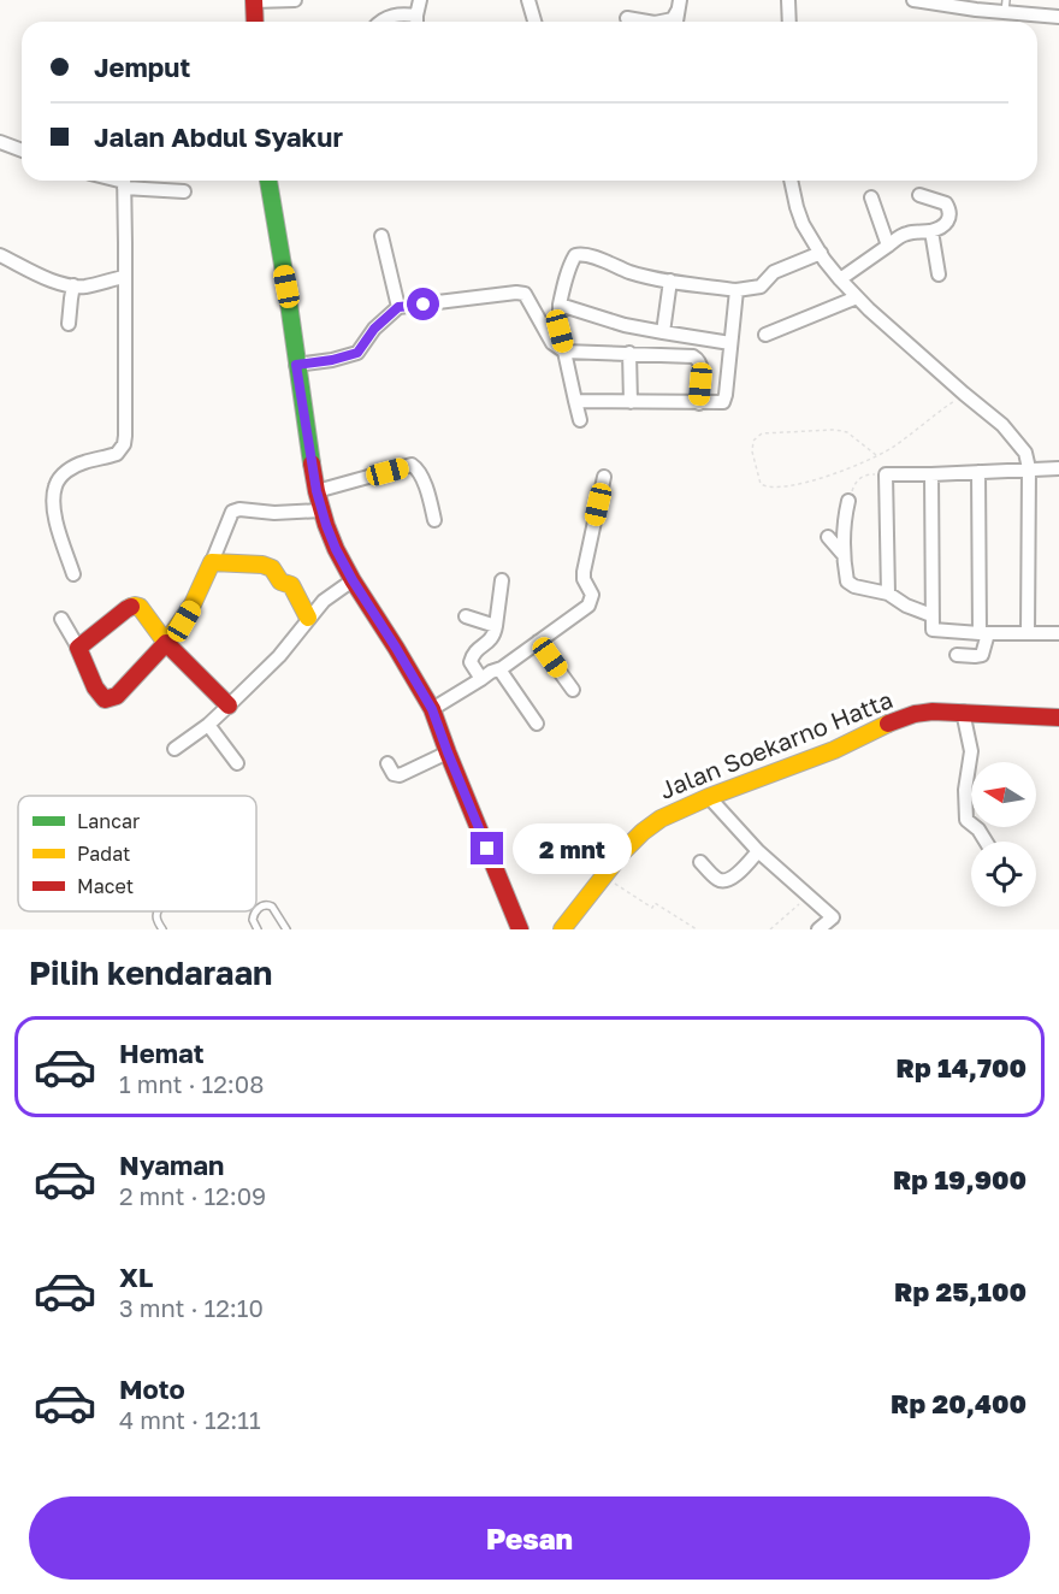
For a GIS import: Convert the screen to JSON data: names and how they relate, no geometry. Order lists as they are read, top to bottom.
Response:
{
  "streets": {
    "street": ["Jalan Soekarno Hatta"]
  },
  "legend": ["Lancar", "Padat", "Macet"],
  "north": "left",
  "page": {
    "banner": ["Jemput", "Jalan Abdul Syakur"],
    "bubble": "2 mnt",
    "heading": "Pilih kendaraan",
    "list": [
      {
        "name": "Hemat",
        "note": "1 mnt · 12:08",
        "value": "Rp 14,700"
      },
      {
        "name": "Nyaman",
        "note": "2 mnt · 12:09",
        "value": "Rp 19,900"
      },
      {
        "name": "XL",
        "note": "3 mnt · 12:10",
        "value": "Rp 25,100"
      },
      {
        "name": "Moto",
        "note": "4 mnt · 12:11",
        "value": "Rp 20,400"
      }
    ],
    "buttons": "Pesan"
  }
}
